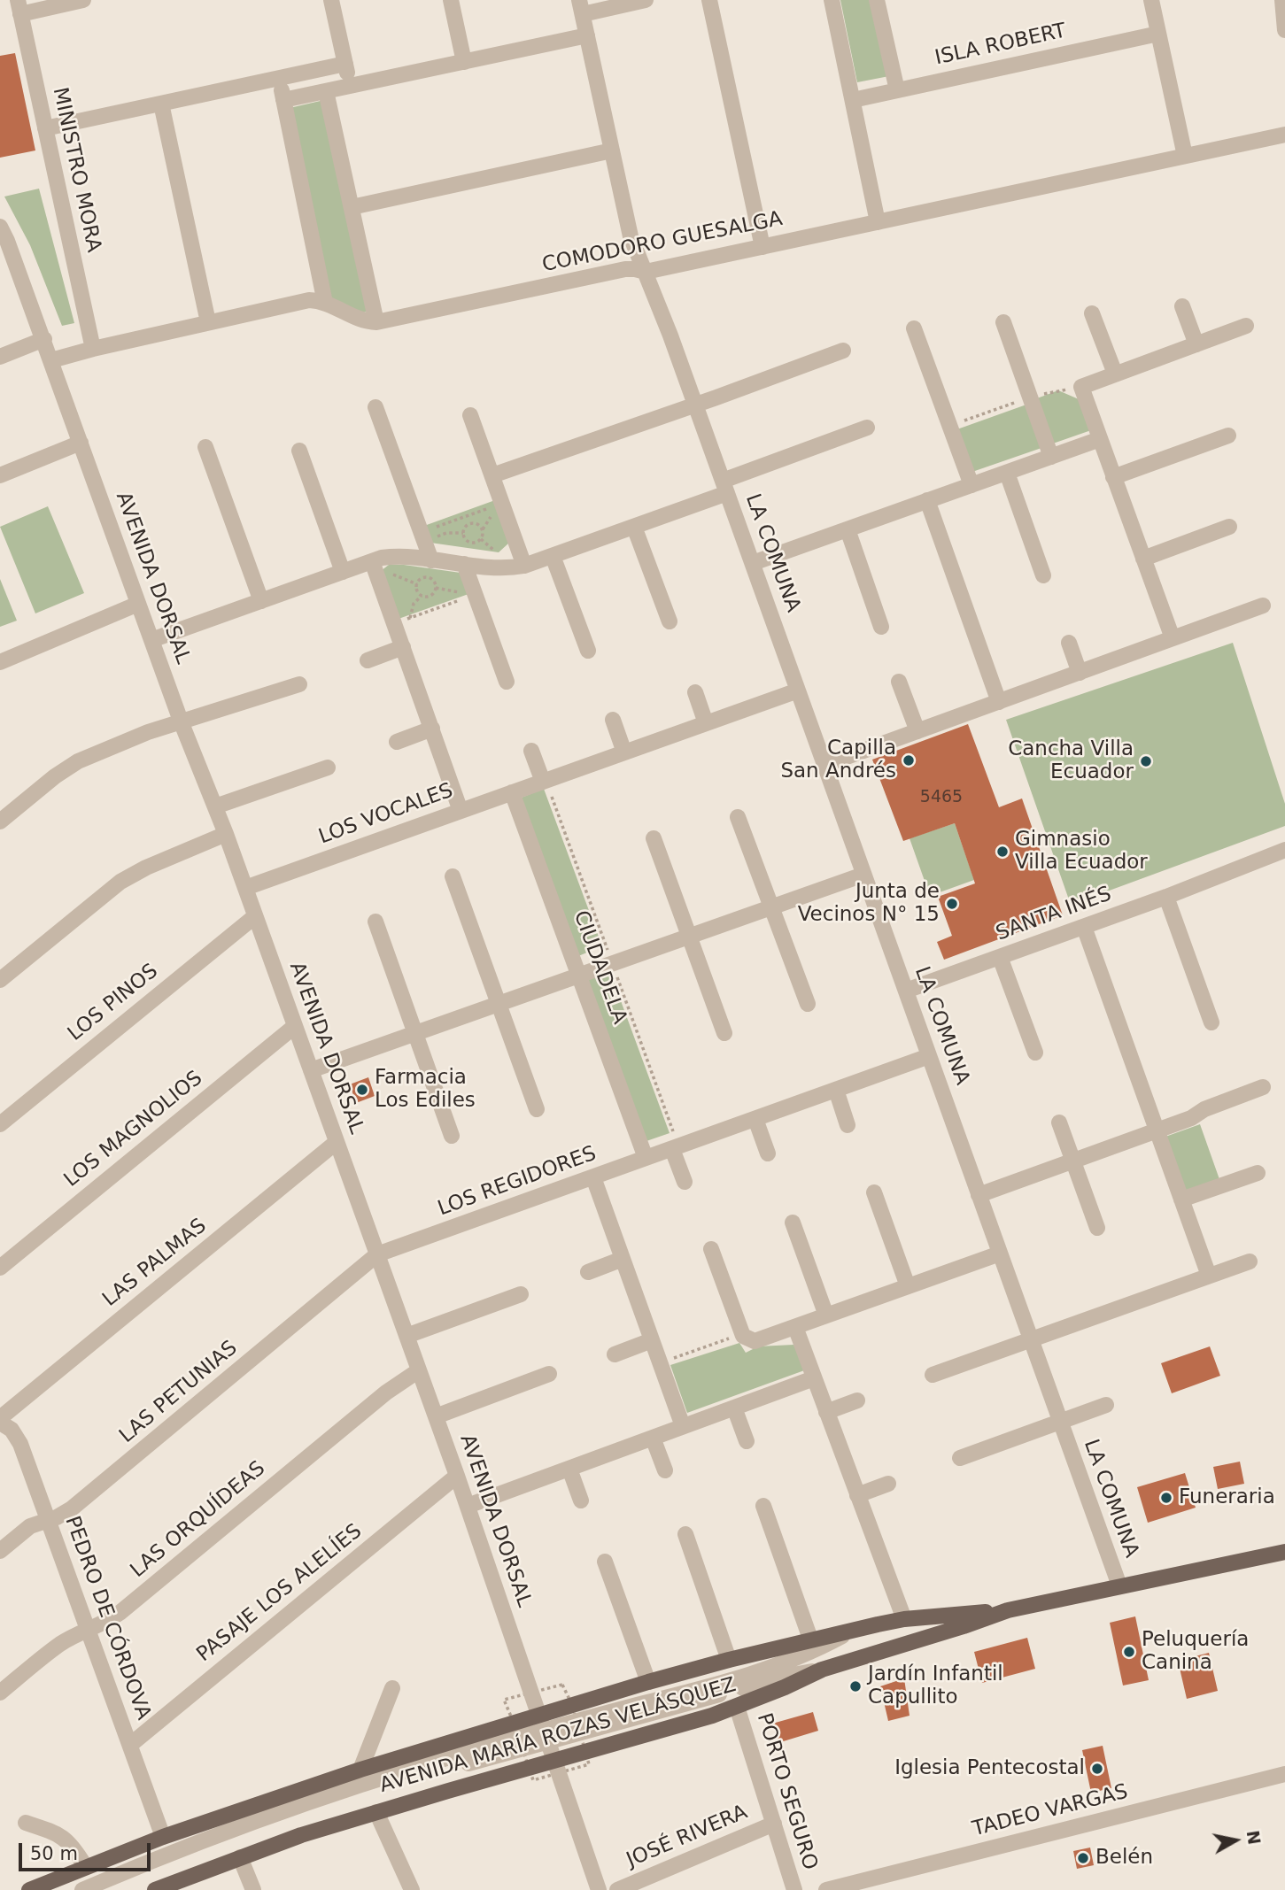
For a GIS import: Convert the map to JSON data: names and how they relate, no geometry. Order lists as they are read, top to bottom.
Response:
{
  "streets": {
    "main road": ["AVENIDA MARÍA ROZAS VELÁSQUEZ"],
    "street": [
      "ISLA ROBERT",
      "MINISTRO MORA",
      "COMODORO GUESALGA",
      "LA COMUNA",
      "AVENIDA DORSAL",
      "LOS VOCALES",
      "SANTA INÉS",
      "CIUDADELA",
      "LOS PINOS",
      "LOS MAGNOLIOS",
      "LOS REGIDORES",
      "LAS PALMAS",
      "LAS PETUNIAS",
      "LAS ORQUÍDEAS",
      "PASAJE LOS ALELÍES",
      "PEDRO DE CÓRDOVA",
      "PORTO SEGURO",
      "TADEO VARGAS",
      "JOSÉ RIVERA"
    ]
  },
  "crossings": [
    ["MINISTRO MORA", "COMODORO GUESALGA"],
    ["COMODORO GUESALGA", "LA COMUNA"],
    ["COMODORO GUESALGA", "AVENIDA DORSAL"],
    ["LA COMUNA", "LOS VOCALES"],
    ["LA COMUNA", "SANTA INÉS"],
    ["LA COMUNA", "LOS REGIDORES"],
    ["LA COMUNA", "AVENIDA MARÍA ROZAS VELÁSQUEZ"],
    ["AVENIDA DORSAL", "LOS VOCALES"],
    ["AVENIDA DORSAL", "LOS PINOS"],
    ["AVENIDA DORSAL", "LOS MAGNOLIOS"],
    ["AVENIDA DORSAL", "LOS REGIDORES"],
    ["AVENIDA DORSAL", "LAS PALMAS"],
    ["AVENIDA DORSAL", "LAS PETUNIAS"],
    ["AVENIDA DORSAL", "LAS ORQUÍDEAS"],
    ["AVENIDA DORSAL", "PASAJE LOS ALELÍES"],
    ["AVENIDA DORSAL", "AVENIDA MARÍA ROZAS VELÁSQUEZ"],
    ["LOS VOCALES", "CIUDADELA"],
    ["CIUDADELA", "LOS REGIDORES"],
    ["LOS REGIDORES", "LAS PETUNIAS"],
    ["LAS PETUNIAS", "PEDRO DE CÓRDOVA"],
    ["LAS ORQUÍDEAS", "PEDRO DE CÓRDOVA"],
    ["PASAJE LOS ALELÍES", "PEDRO DE CÓRDOVA"],
    ["PEDRO DE CÓRDOVA", "AVENIDA MARÍA ROZAS VELÁSQUEZ"],
    ["AVENIDA MARÍA ROZAS VELÁSQUEZ", "PORTO SEGURO"],
    ["PORTO SEGURO", "JOSÉ RIVERA"]
  ],
  "places": [
    "Capilla San Andrés",
    "Cancha Villa Ecuador",
    "Gimnasio Villa Ecuador",
    "Junta de Vecinos N° 15",
    "Farmacia Los Ediles",
    "Funeraria",
    "Peluquería Canina",
    "Jardín Infantil Capullito",
    "Iglesia Pentecostal",
    "Belén"
  ],
  "house_numbers": ["5465"],
  "scale_bar": "50 m",
  "north": "right"
}
